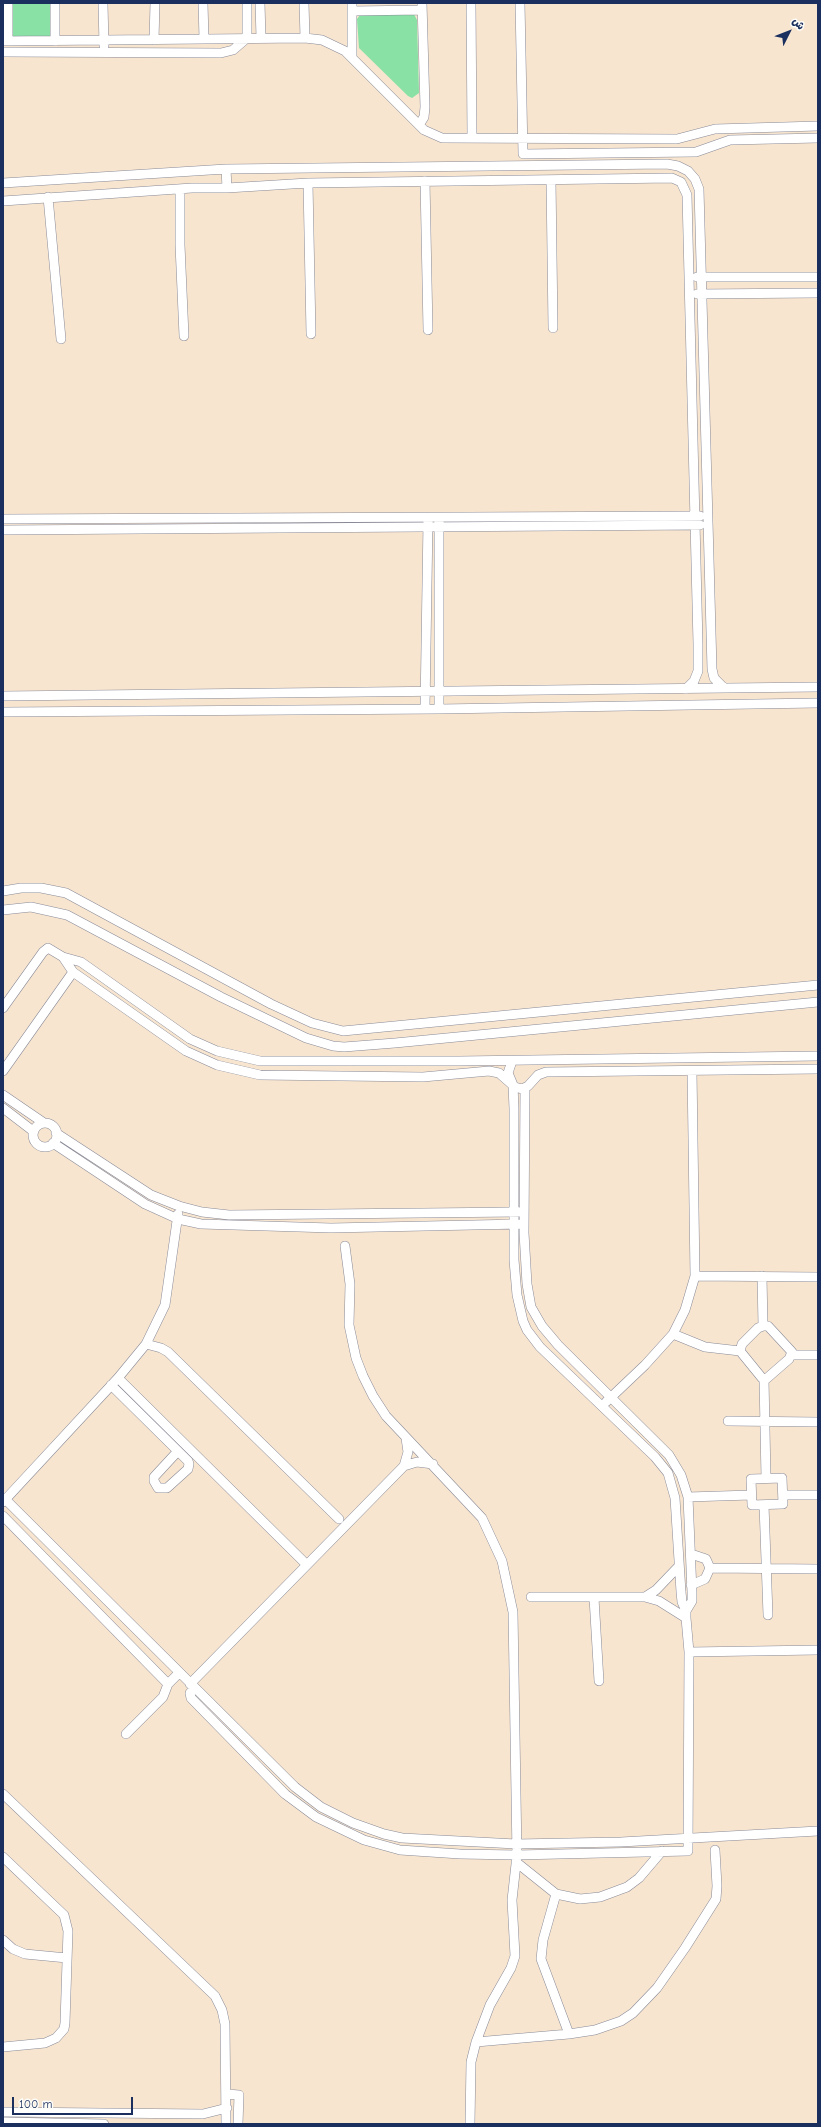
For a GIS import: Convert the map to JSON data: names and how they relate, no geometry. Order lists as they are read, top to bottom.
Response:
{
  "scale_bar": "100 m",
  "north": "top right"
}
